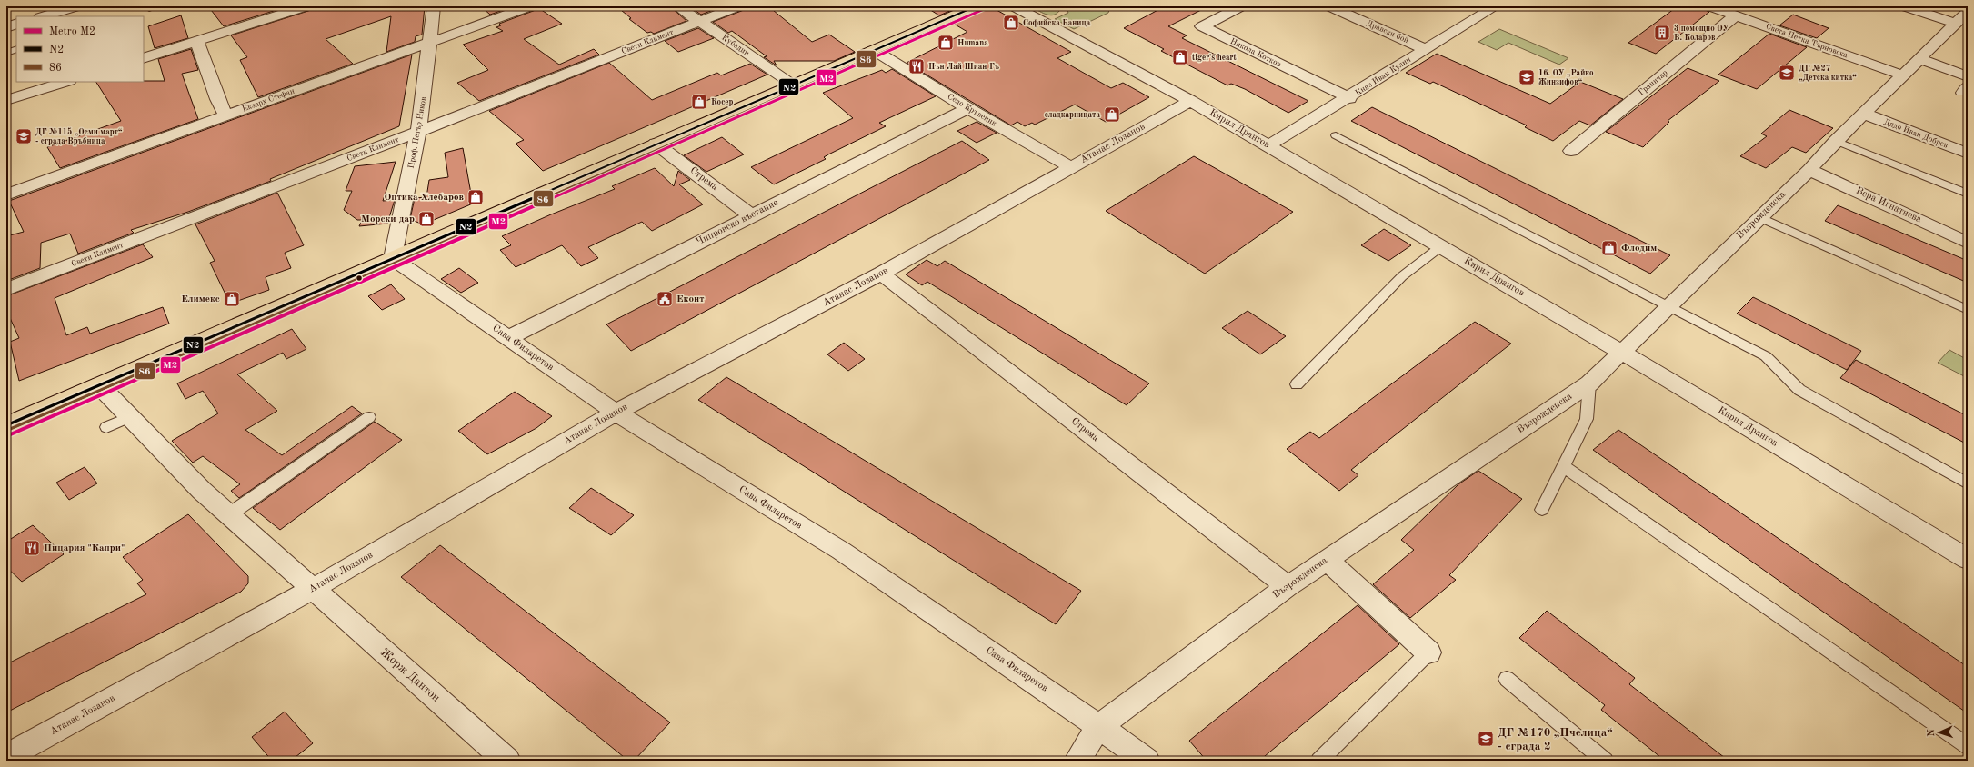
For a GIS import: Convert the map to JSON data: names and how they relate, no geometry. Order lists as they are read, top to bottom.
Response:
{
  "streets": {
    "street": [
      "Дравски бой",
      "Света Петка Търновска",
      "Свети Климент",
      "Кубадин",
      "Никола Котков",
      "Княз Иван Кулин",
      "Граничар",
      "Екзарх Стефан",
      "Село Кръвеник",
      "Кирил Дрангов",
      "Проф. Петър Ников",
      "Дядо Иван Добрев",
      "Атанас Лозанов",
      "Стрема",
      "Вера Игнатиева",
      "Възрожденска",
      "Чипровско въстание",
      "Сава Филаретов",
      "Жорж Дантон"
    ]
  },
  "crossings": [
    ["Дравски бой", "Княз Иван Кулин"],
    ["Света Петка Търновска", "Граничар"],
    ["Света Петка Търновска", "Възрожденска"],
    ["Свети Климент", "Кубадин"],
    ["Свети Климент", "Проф. Петър Ников"],
    ["Никола Котков", "Княз Иван Кулин"],
    ["Княз Иван Кулин", "Кирил Дрангов"],
    ["Екзарх Стефан", "Проф. Петър Ников"],
    ["Село Кръвеник", "Атанас Лозанов"],
    ["Село Кръвеник", "Чипровско въстание"],
    ["Кирил Дрангов", "Атанас Лозанов"],
    ["Кирил Дрангов", "Възрожденска"],
    ["Проф. Петър Ников", "Сава Филаретов"],
    ["Дядо Иван Добрев", "Възрожденска"],
    ["Атанас Лозанов", "Стрема"],
    ["Атанас Лозанов", "Сава Филаретов"],
    ["Атанас Лозанов", "Жорж Дантон"],
    ["Стрема", "Възрожденска"],
    ["Стрема", "Чипровско въстание"],
    ["Вера Игнатиева", "Възрожденска"],
    ["Възрожденска", "Сава Филаретов"],
    ["Чипровско въстание", "Сава Филаретов"]
  ],
  "places": {
    "shop": [
      "Софийска Баница",
      "Humana",
      "tiger's heart",
      "Косер",
      "сладкарницата",
      "Оптика Хлебаров",
      "Морски дар",
      "Флодим",
      "Елимекс"
    ],
    "building": ["3 помощно ОУ В. Коларов"],
    "restaurant": ["Пън Лай Шиан Гъ", "Пицария \"Капри\""],
    "school or university": [
      "ДГ №27 „Детска китка“",
      "16. ОУ „Райко Жинзифов“",
      "ДГ №115 „Осми март“ - сграда Връбница",
      "ДГ №170 „Пчелица“ - сграда 2"
    ],
    "public building": ["Еконт"]
  },
  "lines": ["metro line M2", "transit line N2", "transit line 86"],
  "legend": ["Metro M2", "N2", "86"],
  "north": "left"
}
